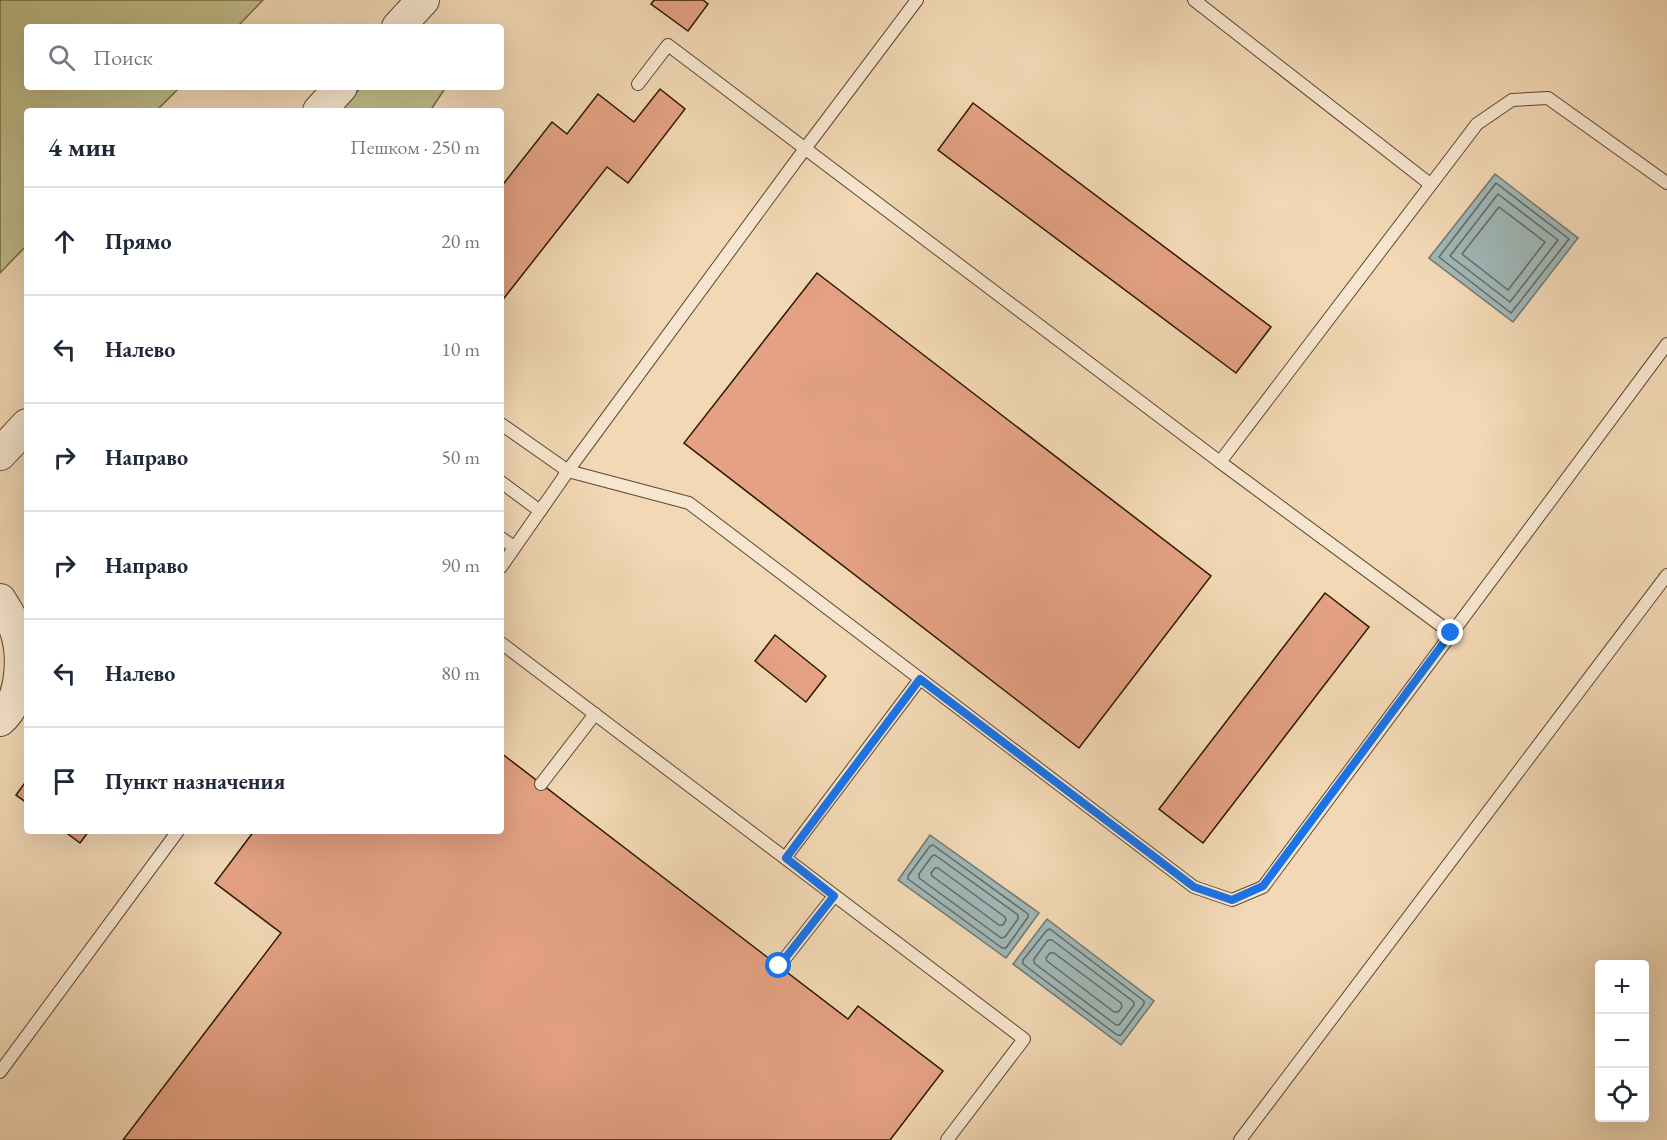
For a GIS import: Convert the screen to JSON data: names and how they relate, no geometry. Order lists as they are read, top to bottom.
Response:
{
  "page": {
    "search": "Поиск",
    "heading": ["4 мин", "Пешком · 250 m"],
    "list": [
      ["Прямо", "20 m"],
      ["Налево", "10 m"],
      ["Направо", "50 m"],
      ["Направо", "90 m"],
      ["Налево", "80 m"],
      "Пункт назначения"
    ],
    "map_buttons": ["+", "−"]
  }
}
